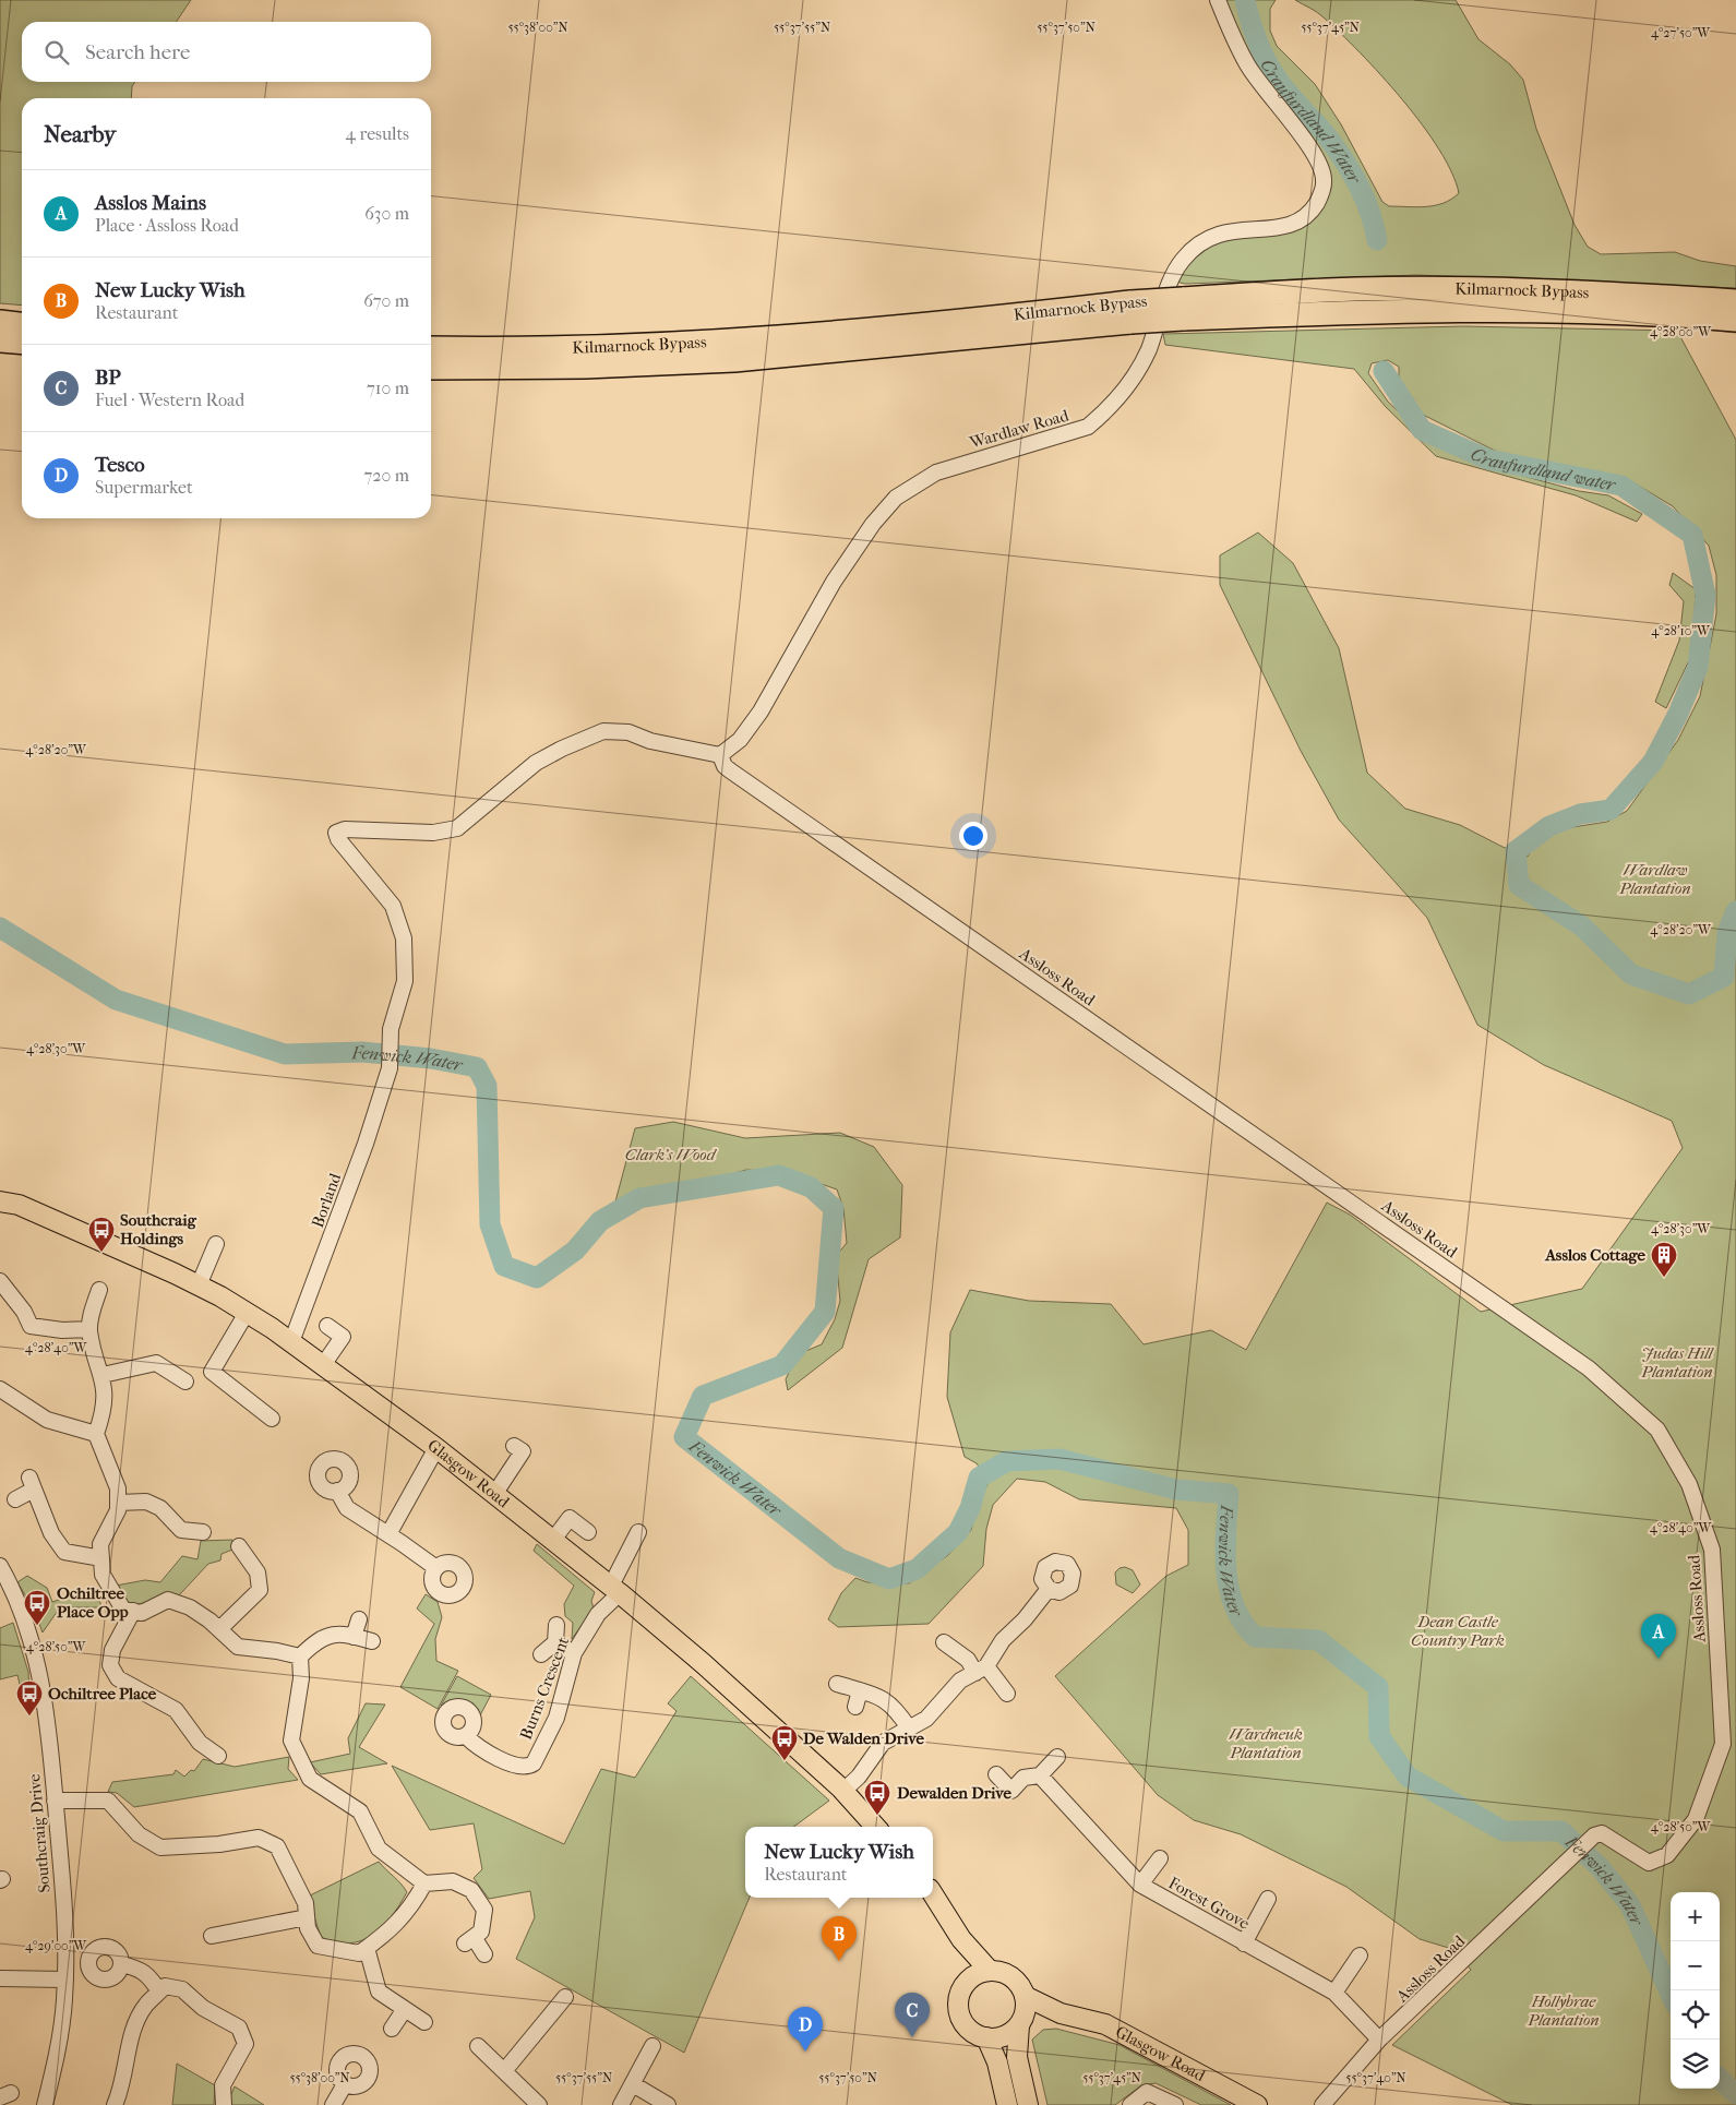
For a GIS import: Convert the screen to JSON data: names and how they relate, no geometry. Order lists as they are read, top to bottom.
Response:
{
  "streets": {
    "highway": ["Kilmarnock Bypass"],
    "main road": ["Glasgow Road"],
    "street": [
      "Wardlaw Road",
      "Assloss Road",
      "Borland",
      "Burns Crescent",
      "Southcraig Drive",
      "Forest Grove"
    ]
  },
  "crossings": [
    ["Wardlaw Road", "Assloss Road"],
    ["Wardlaw Road", "Borland"],
    ["Assloss Road", "Borland"],
    ["Assloss Road", "Forest Grove"],
    ["Borland", "Glasgow Road"],
    ["Glasgow Road", "Burns Crescent"]
  ],
  "water": ["Craufurdland Water", "Craufurdland water", "Fenwick Water"],
  "parks": [
    "Wardlaw Plantation",
    "Clark's Wood",
    "Judas Hill Plantation",
    "Dean Castle Country Park",
    "Wardneuk Plantation",
    "Hollybrae Plantation"
  ],
  "places": {
    "bus stop": [
      "Southcraig Holdings",
      "Ochiltree Place Opp",
      "Ochiltree Place",
      "De Walden Drive",
      "Dewalden Drive"
    ],
    "building": ["Asslos Cottage"]
  },
  "page": {
    "search": "Search here",
    "heading": ["Nearby", "4 results"],
    "list": [
      {
        "mark": "A",
        "name": "Asslos Mains",
        "note": "Place · Assloss Road",
        "value": "630 m"
      },
      {
        "mark": "B",
        "name": "New Lucky Wish",
        "note": "Restaurant",
        "value": "670 m"
      },
      {
        "mark": "C",
        "name": "BP",
        "note": "Fuel · Western Road",
        "value": "710 m"
      },
      {
        "mark": "D",
        "name": "Tesco",
        "note": "Supermarket",
        "value": "720 m"
      }
    ],
    "pins": [
      "A",
      "B",
      "C",
      "D"
    ],
    "popup": ["New Lucky Wish", "Restaurant"],
    "map_buttons": ["+", "−"]
  },
  "coordinates": [
    "55°38'00\"N",
    "55°37'55\"N",
    "55°37'50\"N",
    "55°37'45\"N",
    "4°27'50\"W",
    "4°28'00\"W",
    "4°28'10\"W",
    "4°28'20\"W",
    "4°28'30\"W",
    "4°28'40\"W",
    "4°28'50\"W",
    "4°29'00\"W",
    "55°37'40\"N"
  ]
}
